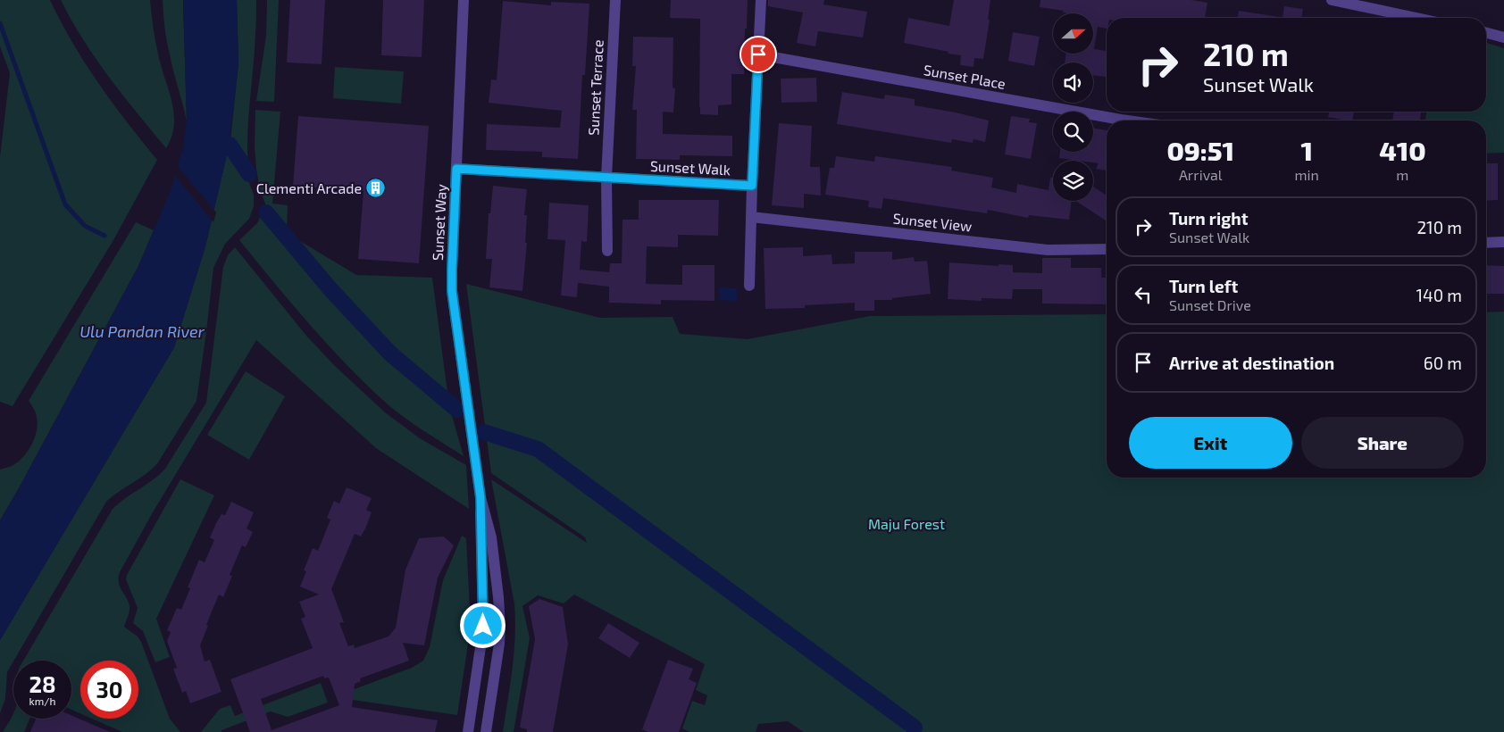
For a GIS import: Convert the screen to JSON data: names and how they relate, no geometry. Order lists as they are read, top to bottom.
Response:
{
  "streets": {
    "street": [
      "Sunset Place",
      "Sunset Terrace",
      "Sunset Walk",
      "Sunset Way",
      "Sunset View"
    ]
  },
  "crossings": [
    ["Sunset Terrace", "Sunset Walk"],
    ["Sunset Walk", "Sunset Way"]
  ],
  "water": ["Ulu Pandan River"],
  "parks": ["Maju Forest"],
  "places": {
    "building": ["Clementi Arcade"]
  },
  "north": "right",
  "page": {
    "turn": ["210 m", "Sunset Walk"],
    "eta": [
      "09:51",
      "Arrival",
      "1",
      "min",
      "410",
      "m"
    ],
    "list": [
      {
        "name": "Turn right",
        "note": "Sunset Walk",
        "value": "210 m"
      },
      {
        "name": "Turn left",
        "note": "Sunset Drive",
        "value": "140 m"
      },
      {
        "name": "Arrive at destination",
        "value": "60 m"
      }
    ],
    "buttons": ["Exit", "Share"],
    "speed": "28 km/h",
    "limit": "30"
  }
}
